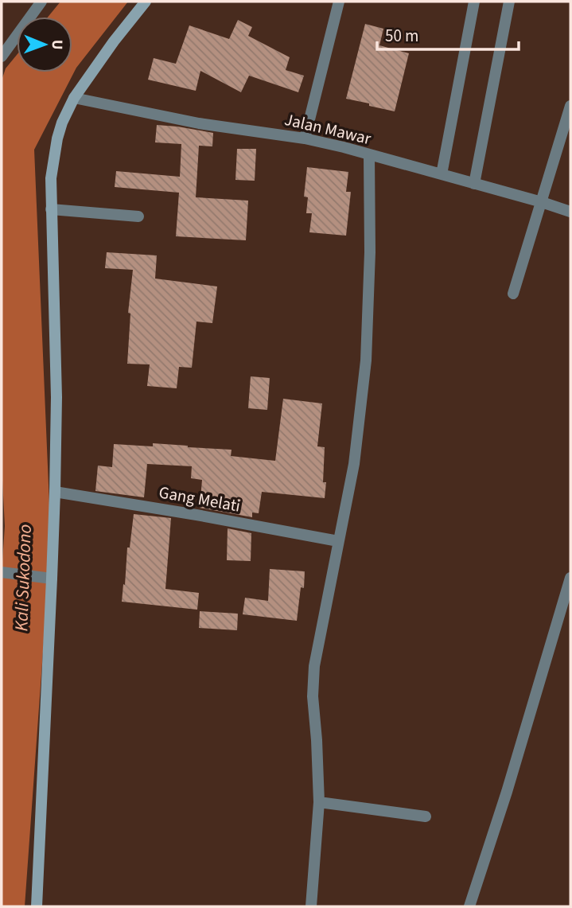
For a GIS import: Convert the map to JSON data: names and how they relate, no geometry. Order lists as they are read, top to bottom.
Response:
{
  "streets": {
    "street": ["Jalan Mawar", "Gang Melati"]
  },
  "water": ["Kali Sukodono"],
  "scale_bar": "50 m",
  "north": "right"
}
